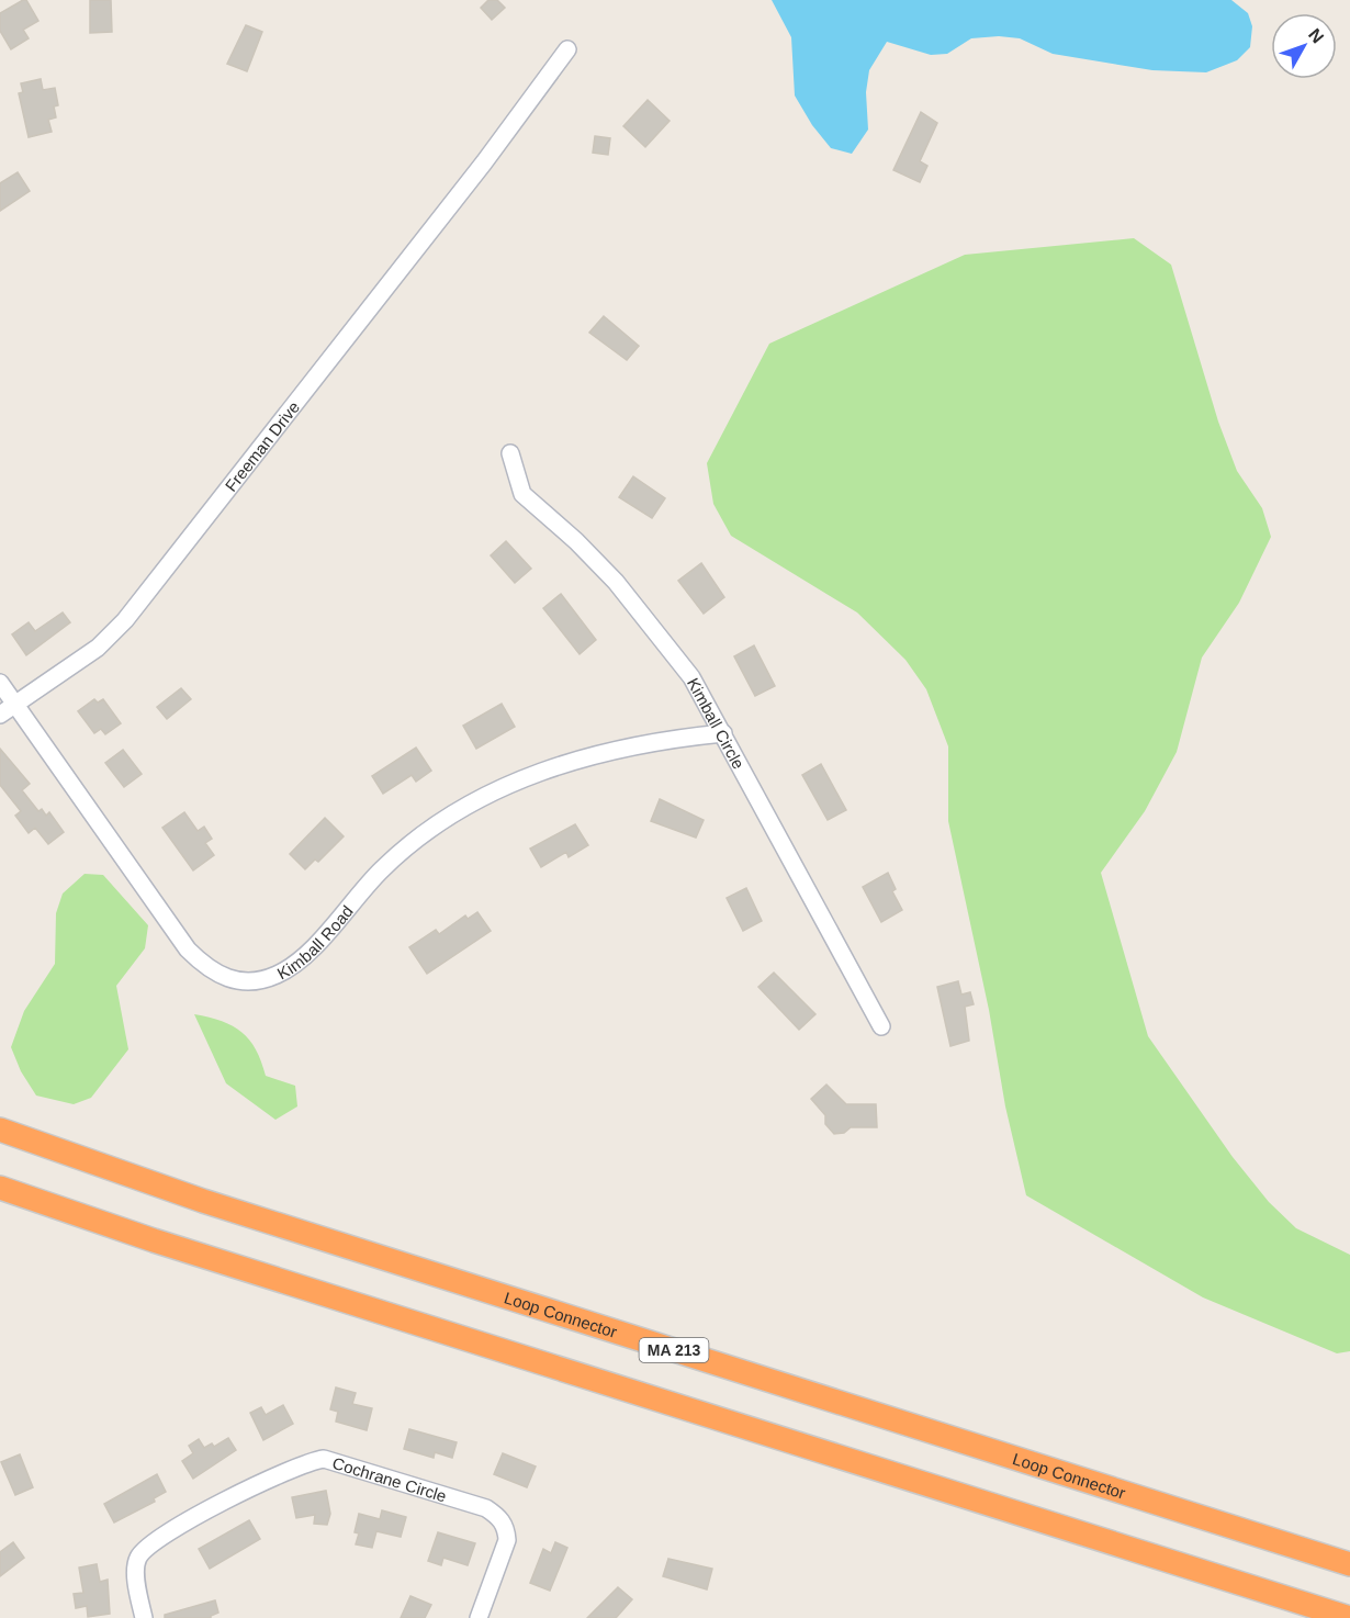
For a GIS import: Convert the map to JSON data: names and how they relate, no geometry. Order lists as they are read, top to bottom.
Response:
{
  "streets": {
    "highway": ["Loop Connector", "MA 213"],
    "street": [
      "Freeman Drive",
      "Kimball Circle",
      "Kimball Road",
      "Cochrane Circle"
    ]
  },
  "crossings": [
    ["Freeman Drive", "Kimball Road"],
    ["Kimball Circle", "Kimball Road"]
  ],
  "north": "top right"
}
